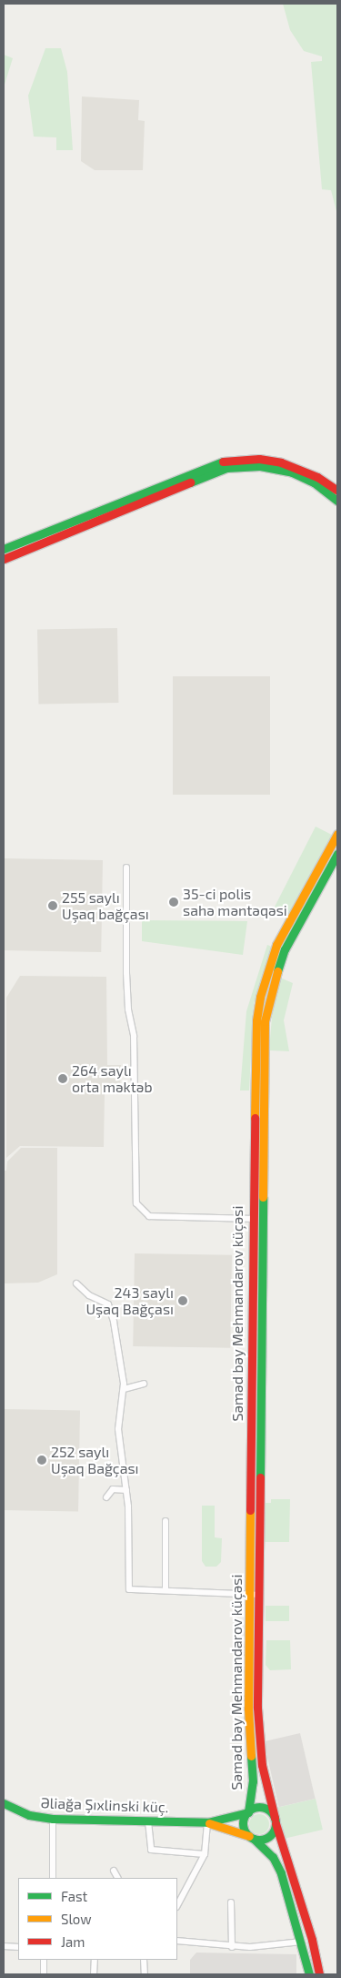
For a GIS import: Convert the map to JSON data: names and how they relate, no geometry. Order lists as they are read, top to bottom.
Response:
{
  "streets": {
    "main road": ["Səməd bəy Mehmandarov küçəsi", "Əliağa Şıxlinski küç."]
  },
  "places": [
    "35-ci polis sahə məntəqəsi",
    "255 saylı Uşaq bağçası",
    "264 saylı orta məktəb",
    "243 saylı Uşaq Bağçası",
    "252 saylı Uşaq Bağçası"
  ],
  "legend": ["Fast", "Slow", "Jam"]
}
